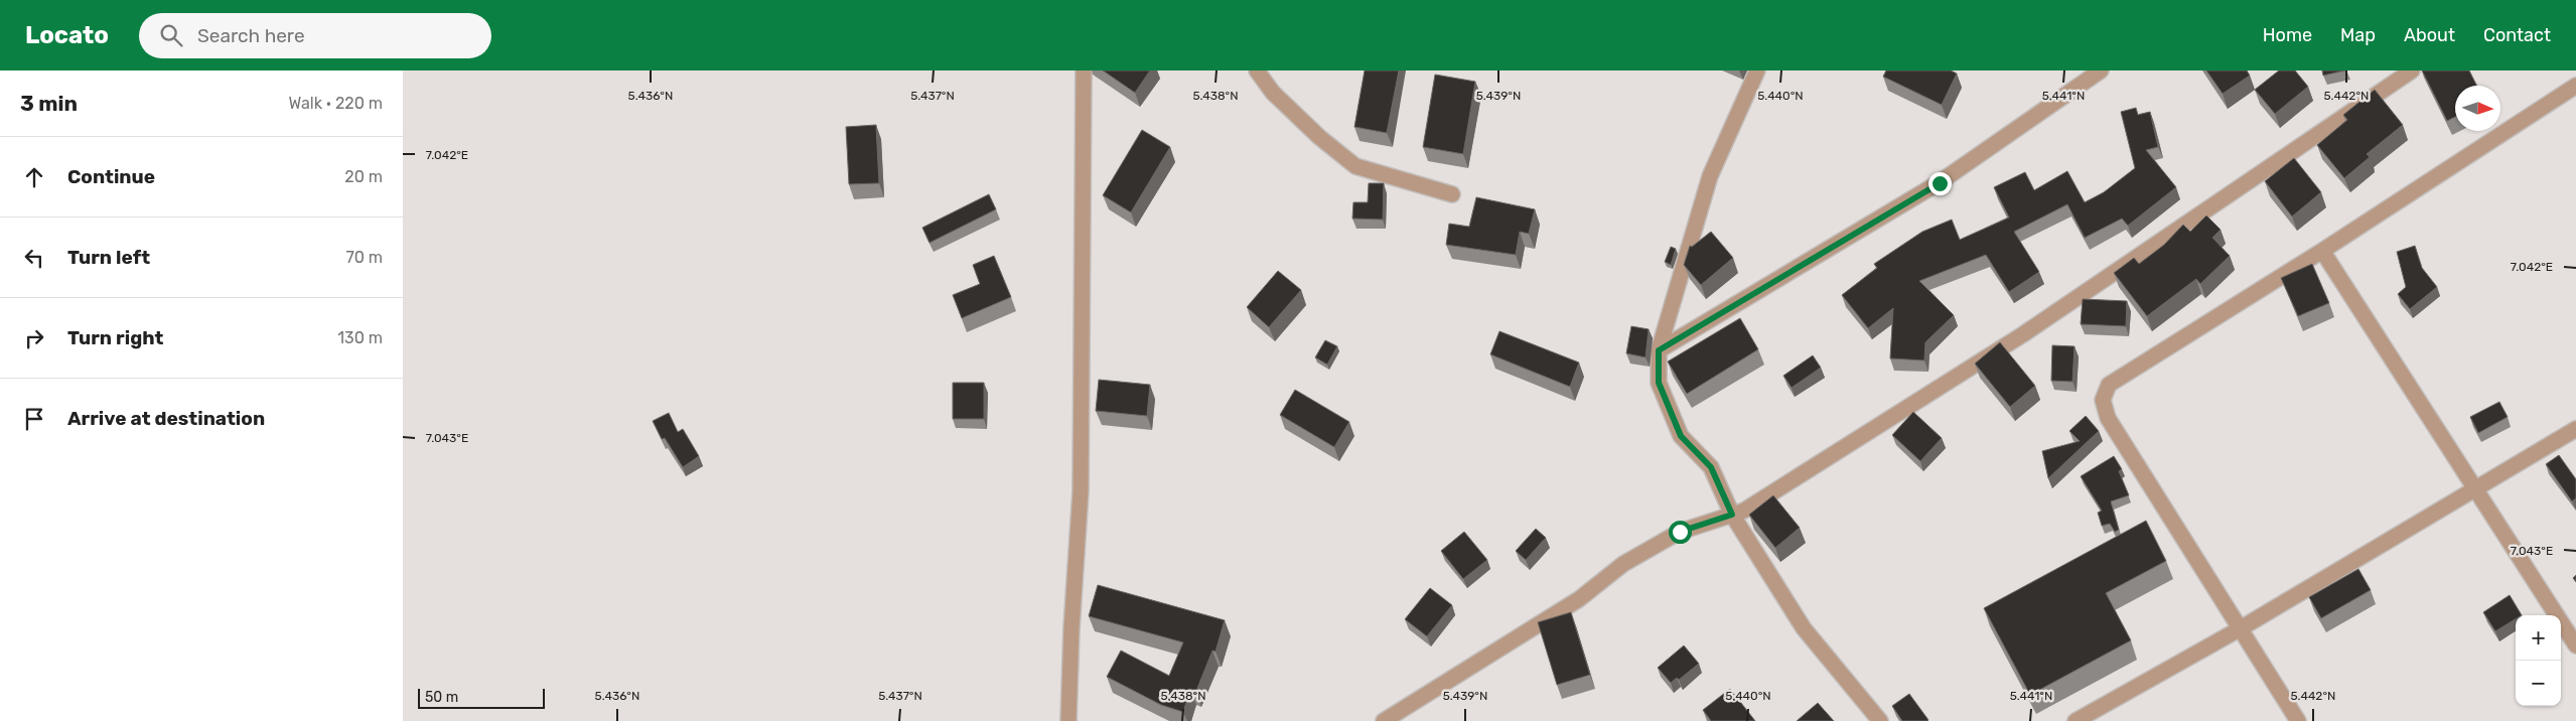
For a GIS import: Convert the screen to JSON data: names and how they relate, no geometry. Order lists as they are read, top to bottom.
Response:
{
  "scale_bar": "50 m",
  "north": "right",
  "page": {
    "header": "Locato",
    "search": "Search here",
    "nav": [
      "Home",
      "Map",
      "About",
      "Contact"
    ],
    "heading": ["3 min", "Walk · 220 m"],
    "list": [
      ["Continue", "20 m"],
      ["Turn left", "70 m"],
      ["Turn right", "130 m"],
      "Arrive at destination"
    ],
    "map_buttons": ["+", "−"],
    "scale": "50 m"
  },
  "coordinates": [
    "5.436°N",
    "5.437°N",
    "5.438°N",
    "5.439°N",
    "5.440°N",
    "5.441°N",
    "5.442°N",
    "7.042°E",
    "7.043°E"
  ]
}
